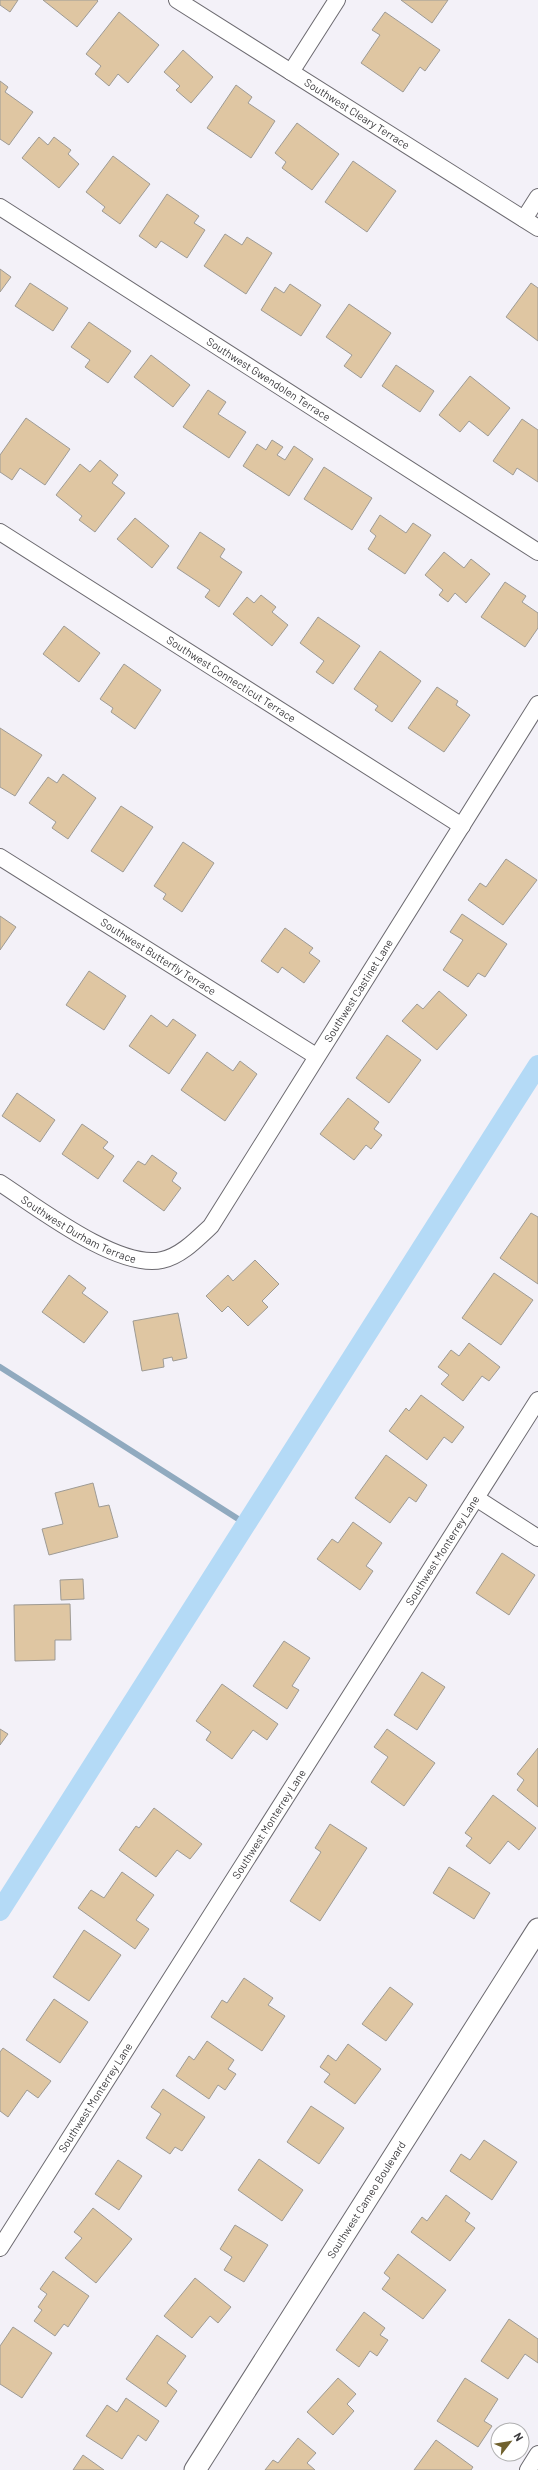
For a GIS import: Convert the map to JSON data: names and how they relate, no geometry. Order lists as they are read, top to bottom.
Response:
{
  "streets": {
    "street": [
      "Southwest Cleary Terrace",
      "Southwest Gwendolen Terrace",
      "Southwest Connecticut Terrace",
      "Southwest Butterfly Terrace",
      "Southwest Castinet Lane",
      "Southwest Durham Terrace",
      "Southwest Monterrey Lane",
      "Southwest Cameo Boulevard"
    ]
  },
  "crossings": [
    ["Southwest Connecticut Terrace", "Southwest Castinet Lane"],
    ["Southwest Butterfly Terrace", "Southwest Castinet Lane"],
    ["Southwest Castinet Lane", "Southwest Durham Terrace"]
  ],
  "north": "top right"
}
